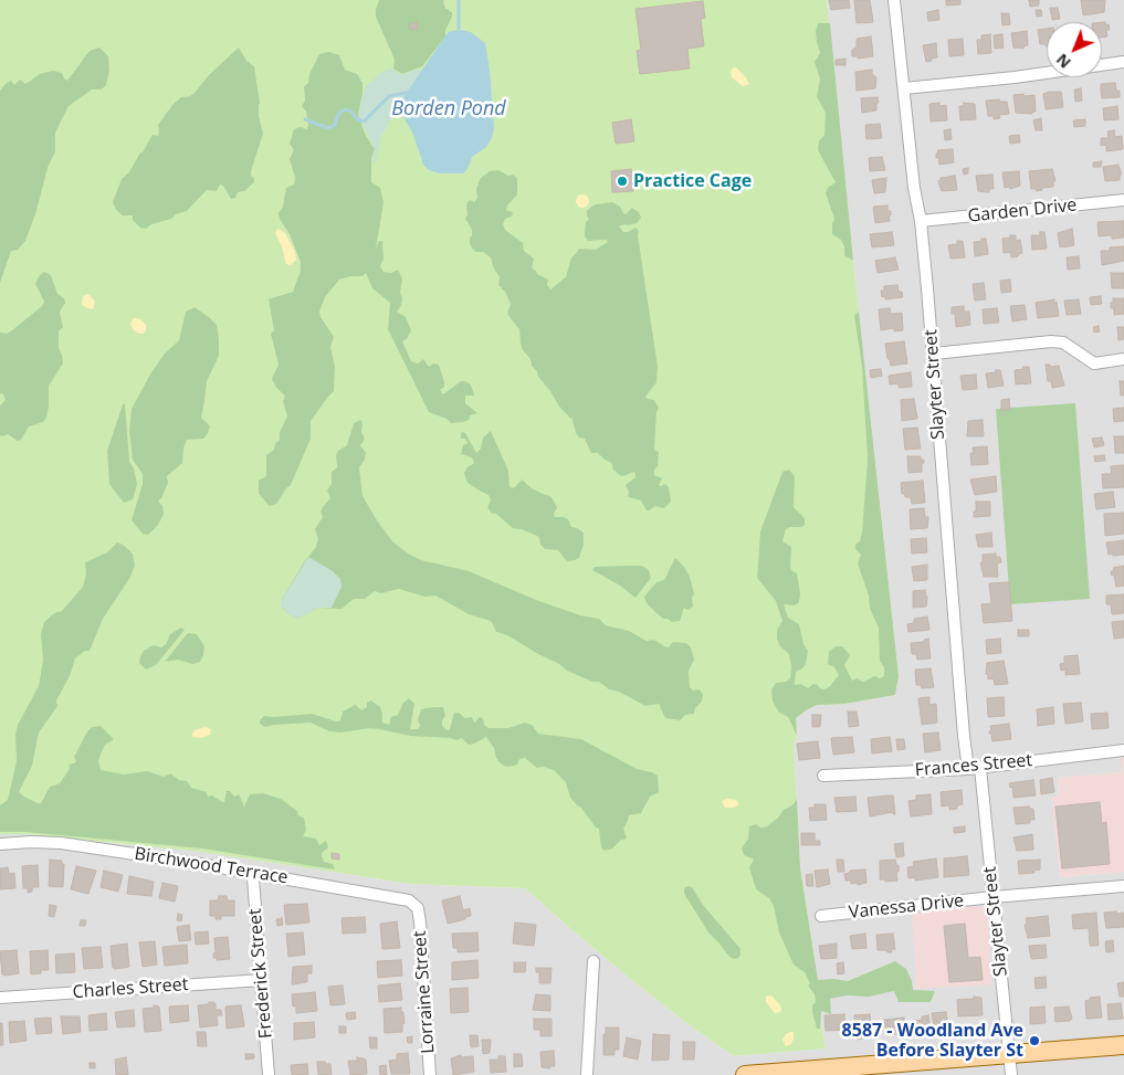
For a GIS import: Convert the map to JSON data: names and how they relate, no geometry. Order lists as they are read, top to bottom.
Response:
{
  "streets": {
    "street": [
      "Garden Drive",
      "Slayter Street",
      "Frances Street",
      "Birchwood Terrace",
      "Vanessa Drive",
      "Frederick Street",
      "Charles Street",
      "Lorraine Street"
    ]
  },
  "crossings": [
    ["Garden Drive", "Slayter Street"],
    ["Slayter Street", "Frances Street"],
    ["Slayter Street", "Vanessa Drive"],
    ["Birchwood Terrace", "Frederick Street"],
    ["Birchwood Terrace", "Lorraine Street"],
    ["Frederick Street", "Charles Street"]
  ],
  "water": ["Borden Pond"],
  "places": ["Practice Cage", "8587 - Woodland Ave Before Slayter St"],
  "north": "bottom left"
}
